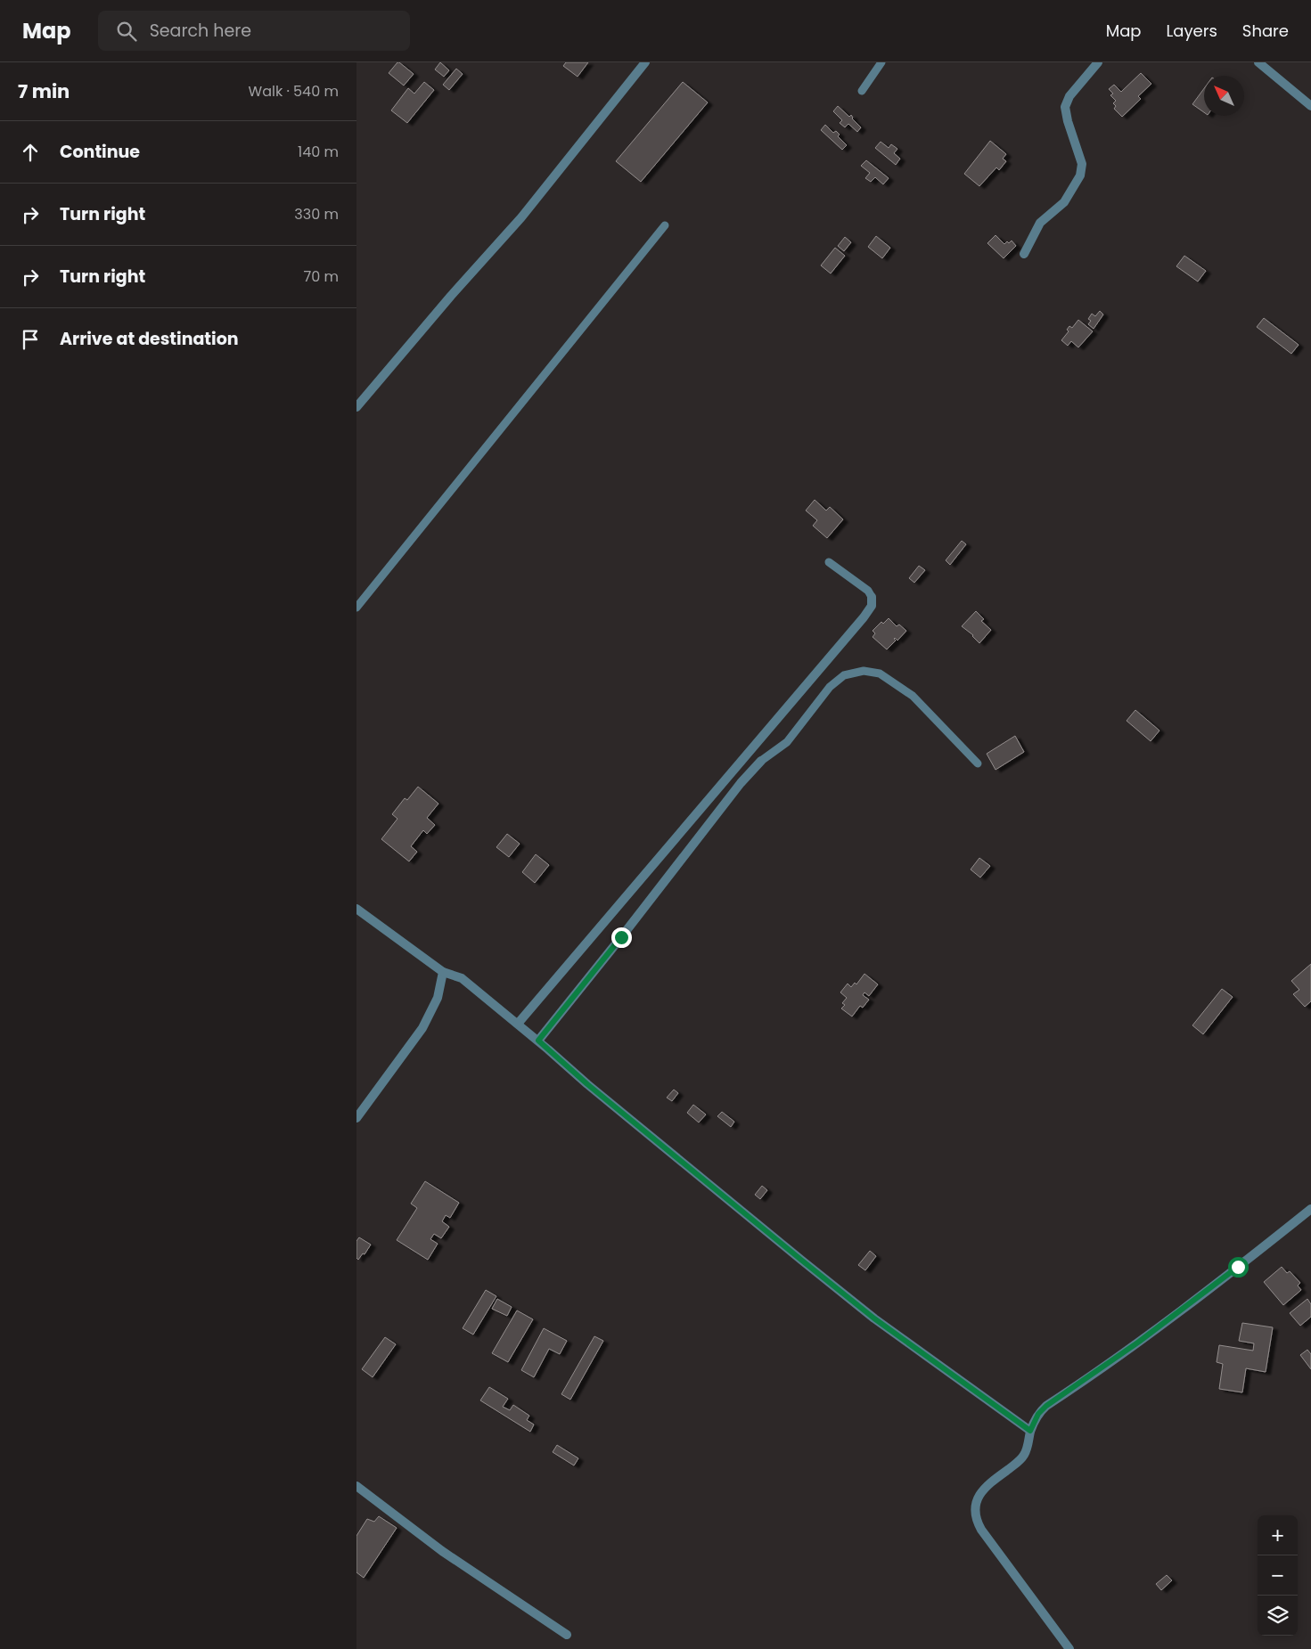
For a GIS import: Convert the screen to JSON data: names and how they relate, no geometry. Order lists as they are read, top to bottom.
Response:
{
  "north": "top left",
  "page": {
    "header": "Map",
    "search": "Search here",
    "nav": ["Map", "Layers", "Share"],
    "heading": ["7 min", "Walk · 540 m"],
    "list": [
      ["Continue", "140 m"],
      ["Turn right", "330 m"],
      ["Turn right", "70 m"],
      "Arrive at destination"
    ],
    "map_buttons": ["+", "−"]
  }
}
